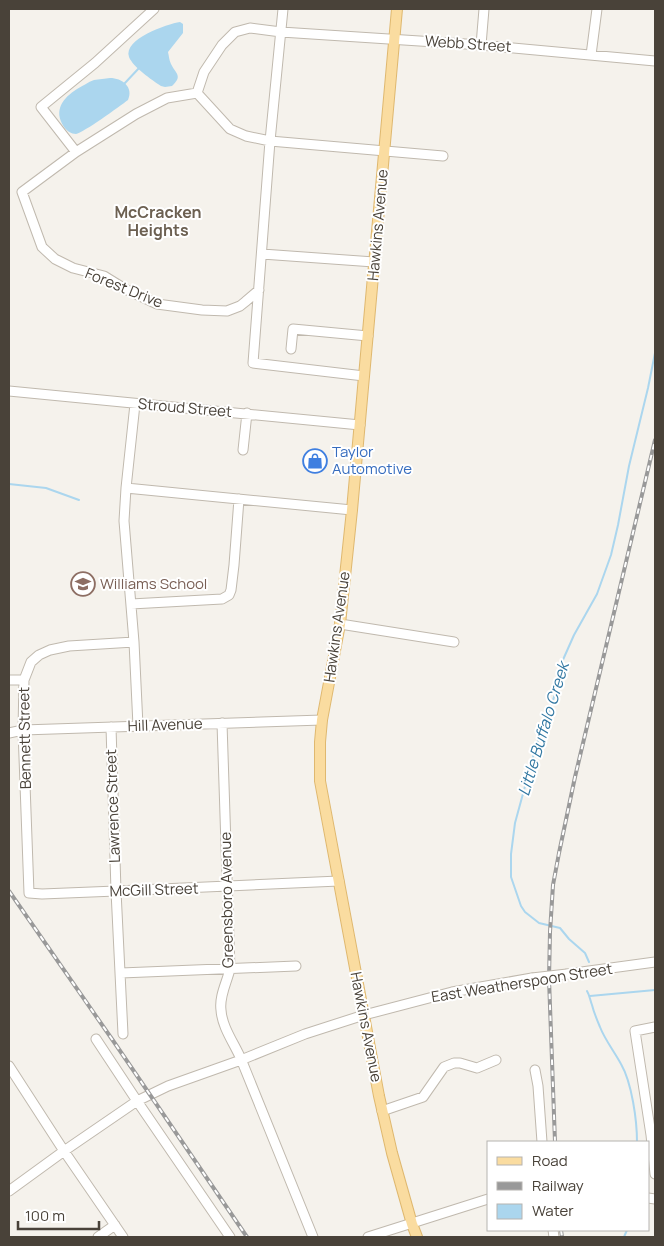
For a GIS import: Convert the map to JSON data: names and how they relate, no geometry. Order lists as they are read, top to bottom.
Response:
{
  "streets": {
    "main road": ["Hawkins Avenue"],
    "street": [
      "Webb Street",
      "Forest Drive",
      "Stroud Street",
      "Hill Avenue",
      "Bennett Street",
      "Lawrence Street",
      "McGill Street",
      "Greensboro Avenue",
      "East Weatherspoon Street"
    ]
  },
  "crossings": [
    ["Webb Street", "Hawkins Avenue"],
    ["Hawkins Avenue", "Stroud Street"],
    ["Hawkins Avenue", "Hill Avenue"],
    ["Hawkins Avenue", "McGill Street"],
    ["Hawkins Avenue", "East Weatherspoon Street"],
    ["Hill Avenue", "Bennett Street"],
    ["Hill Avenue", "Lawrence Street"],
    ["Hill Avenue", "Greensboro Avenue"],
    ["Bennett Street", "McGill Street"],
    ["Lawrence Street", "McGill Street"],
    ["McGill Street", "Greensboro Avenue"],
    ["Greensboro Avenue", "East Weatherspoon Street"]
  ],
  "districts": ["McCracken Heights"],
  "water": ["Little Buffalo Creek"],
  "places": {
    "shop": ["Taylor Automotive"],
    "school or university": ["Williams School"]
  },
  "legend": ["Road", "Railway", "Water"],
  "scale_bar": "100 m"
}
